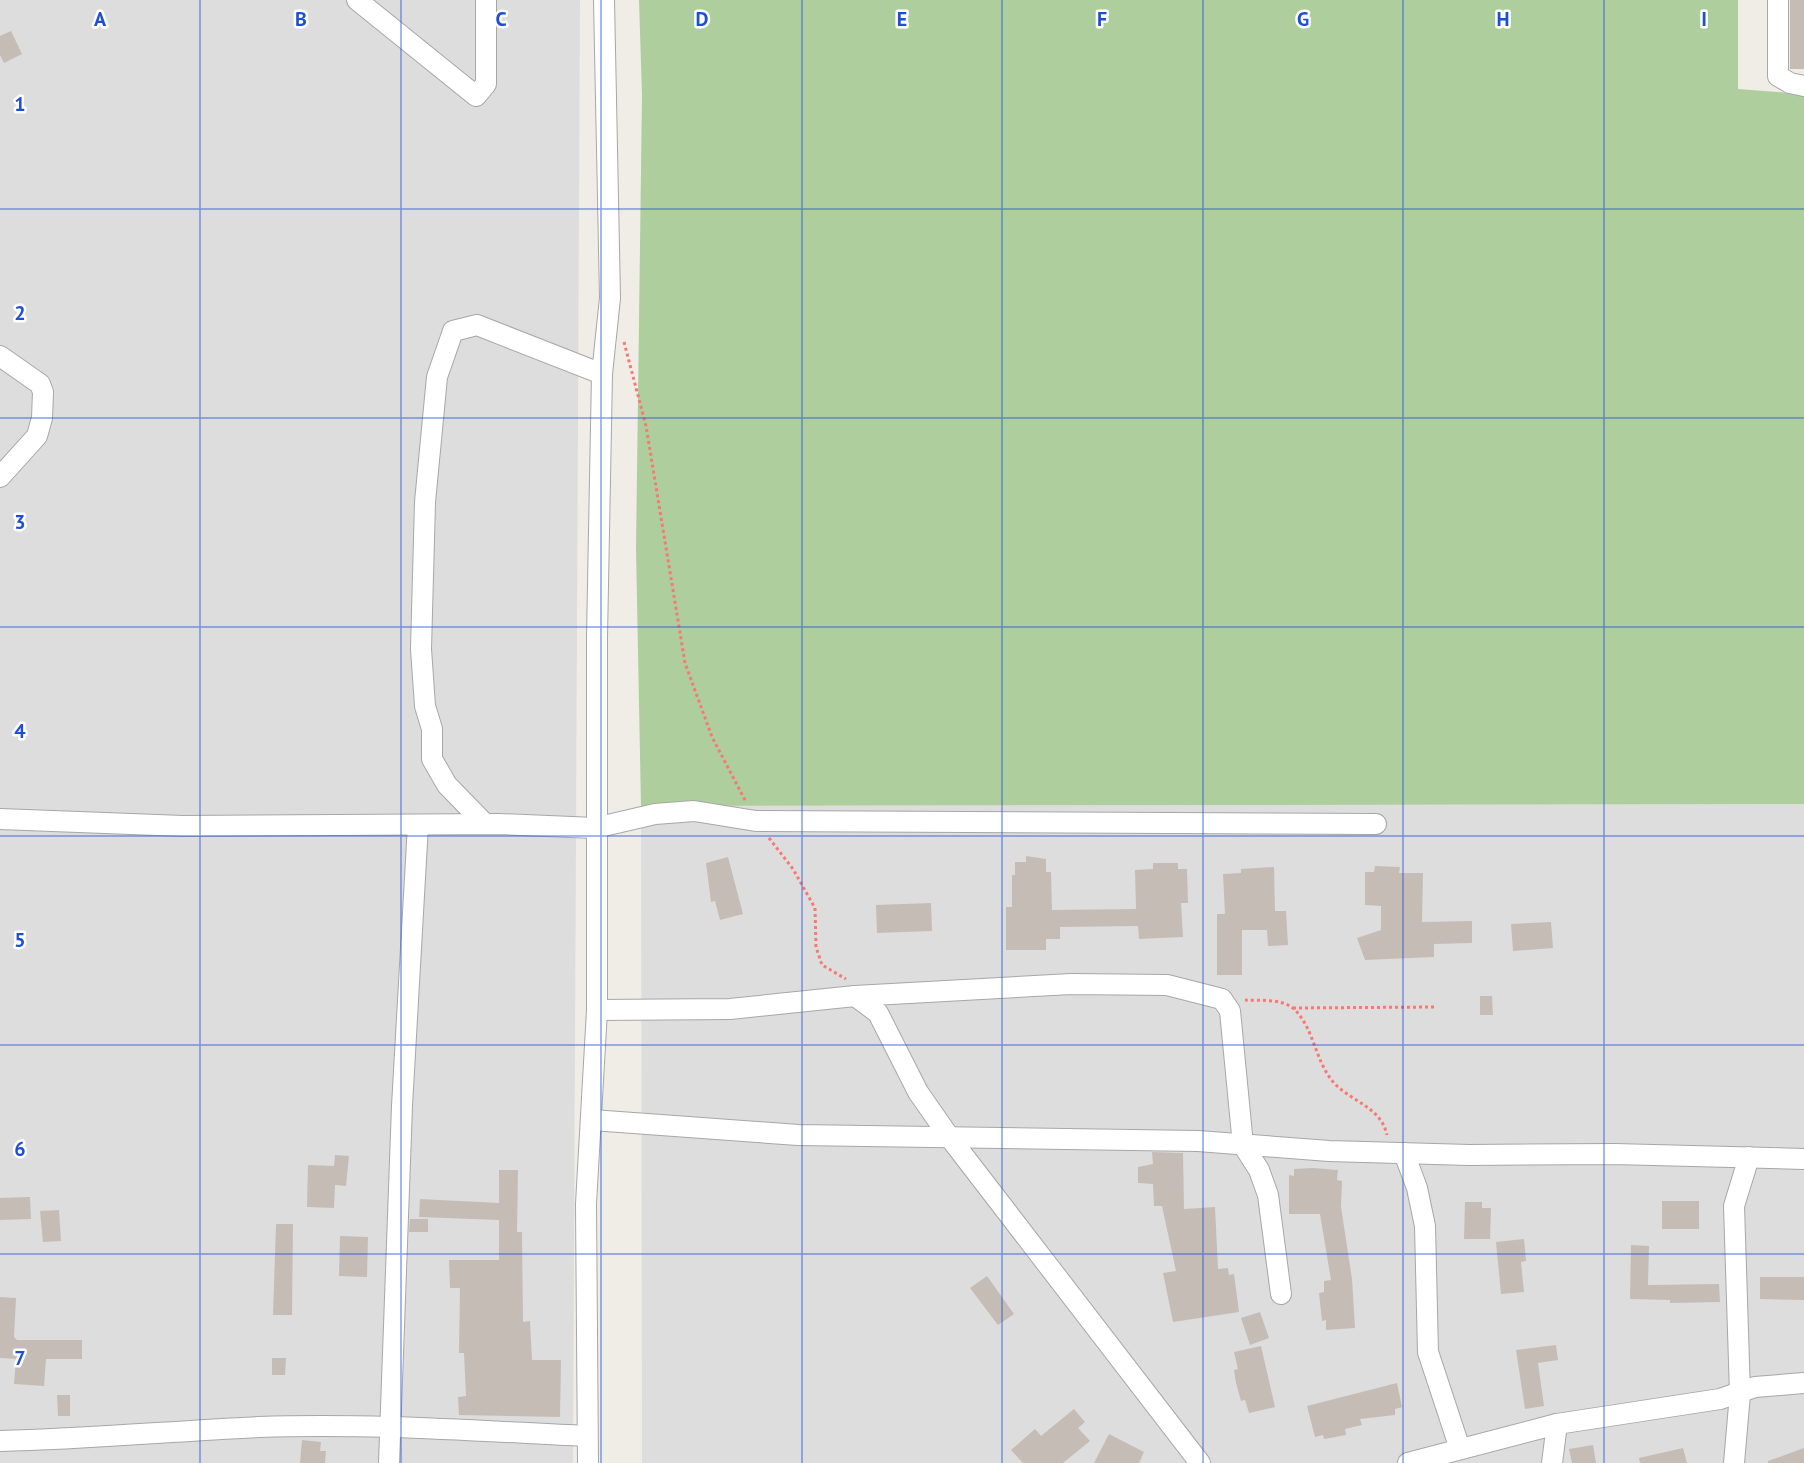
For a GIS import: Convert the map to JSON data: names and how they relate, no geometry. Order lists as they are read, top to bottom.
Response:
{
  "grid": {
    "columns": [
      "A",
      "B",
      "C",
      "D",
      "E",
      "F",
      "G",
      "H",
      "I"
    ],
    "rows": [
      "1",
      "2",
      "3",
      "4",
      "5",
      "6",
      "7"
    ]
  }
}
